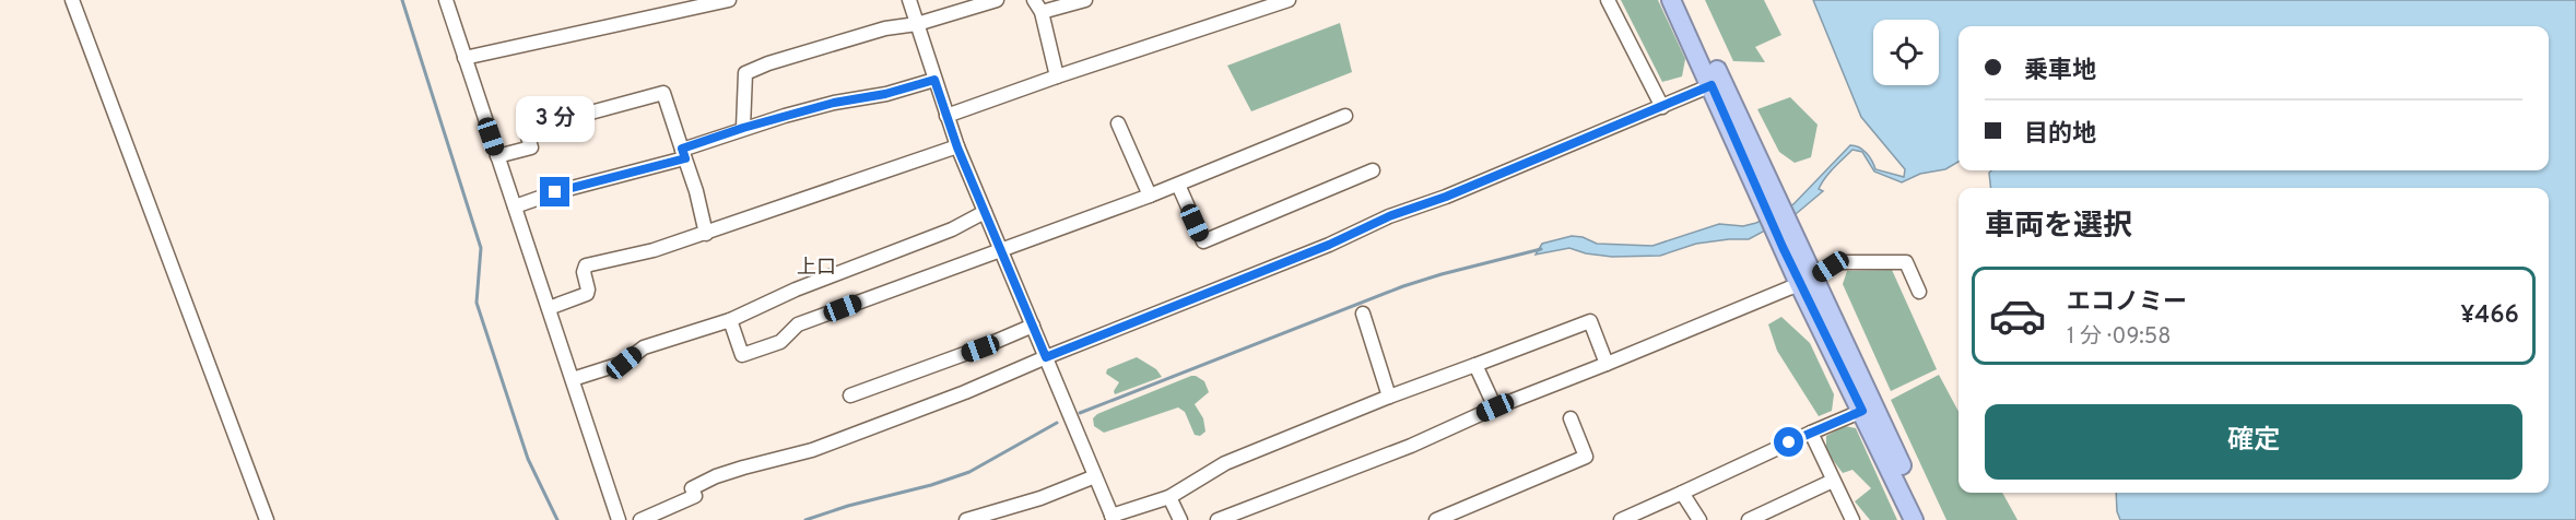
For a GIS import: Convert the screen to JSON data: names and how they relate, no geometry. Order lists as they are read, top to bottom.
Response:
{
  "districts": ["上口"],
  "page": {
    "banner": ["乗車地", "目的地"],
    "bubble": "3 分",
    "heading": "車両を選択",
    "list": [
      {
        "name": "エコノミー",
        "note": "1 分 · 09:58",
        "value": "¥466"
      }
    ],
    "buttons": "確定"
  }
}
